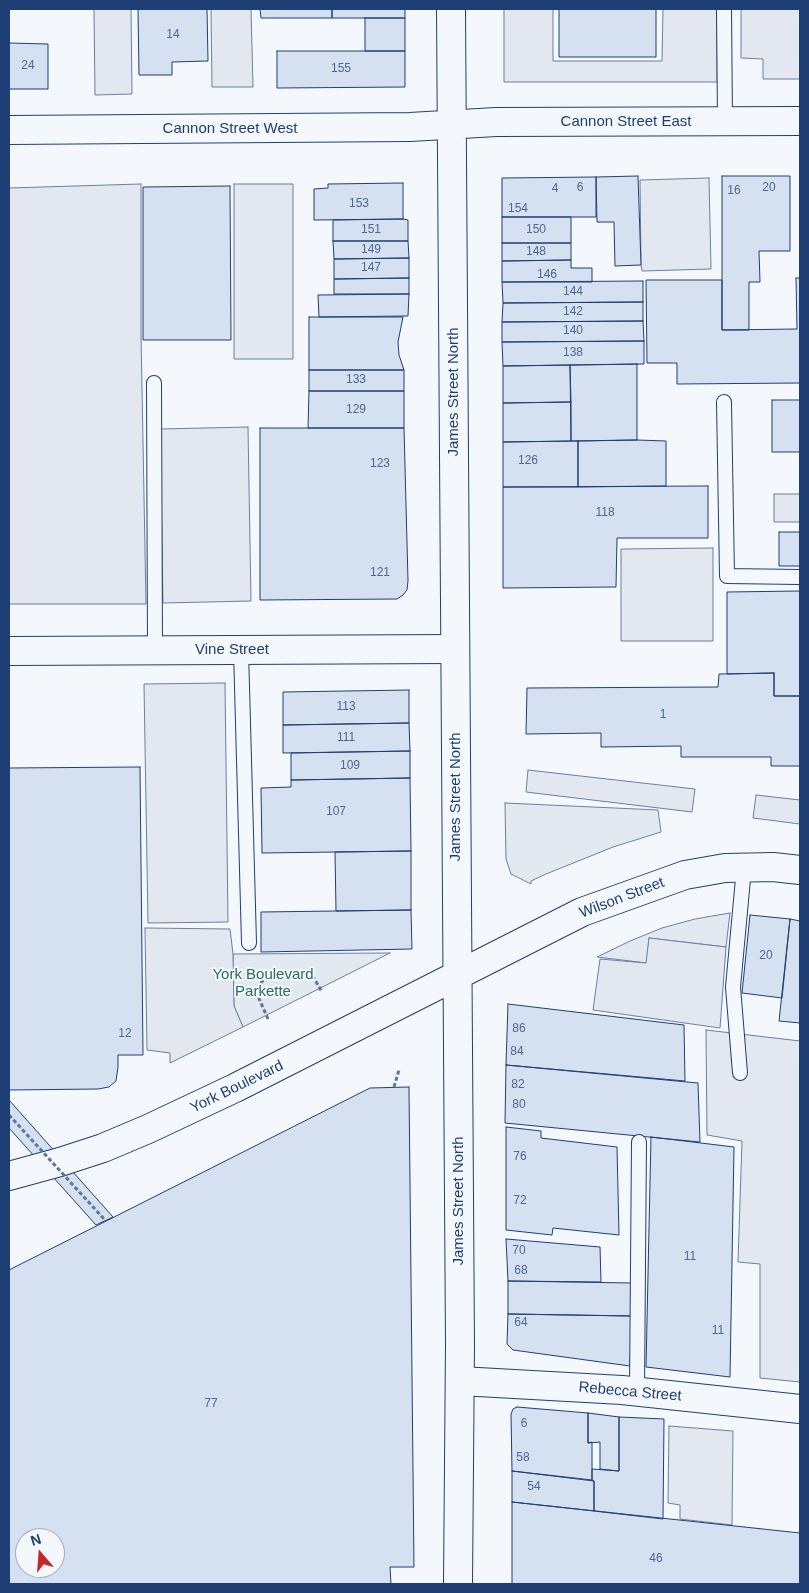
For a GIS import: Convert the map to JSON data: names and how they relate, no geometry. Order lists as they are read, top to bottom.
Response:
{
  "streets": {
    "main road": [
      "Cannon Street East",
      "Cannon Street West",
      "James Street North",
      "Vine Street",
      "Wilson Street",
      "York Boulevard",
      "Rebecca Street"
    ]
  },
  "crossings": [
    ["Cannon Street East", "Cannon Street West"],
    ["Cannon Street East", "James Street North"],
    ["Cannon Street West", "James Street North"],
    ["James Street North", "Vine Street"],
    ["James Street North", "Wilson Street"],
    ["James Street North", "York Boulevard"],
    ["James Street North", "Rebecca Street"],
    ["Wilson Street", "York Boulevard"]
  ],
  "parks": ["York Boulevard Parkette"],
  "house_numbers": [
    "14",
    "24",
    "155",
    "6",
    "20",
    "4",
    "16",
    "153",
    "154",
    "151",
    "150",
    "149",
    "148",
    "147",
    "146",
    "144",
    "142",
    "140",
    "138",
    "133",
    "129",
    "126",
    "123",
    "118",
    "121",
    "113",
    "1",
    "111",
    "109",
    "107",
    "20",
    "86",
    "12",
    "84",
    "82",
    "80",
    "76",
    "72",
    "70",
    "11",
    "68",
    "64",
    "11",
    "77",
    "6",
    "58",
    "54",
    "46"
  ],
  "north": "top"
}
